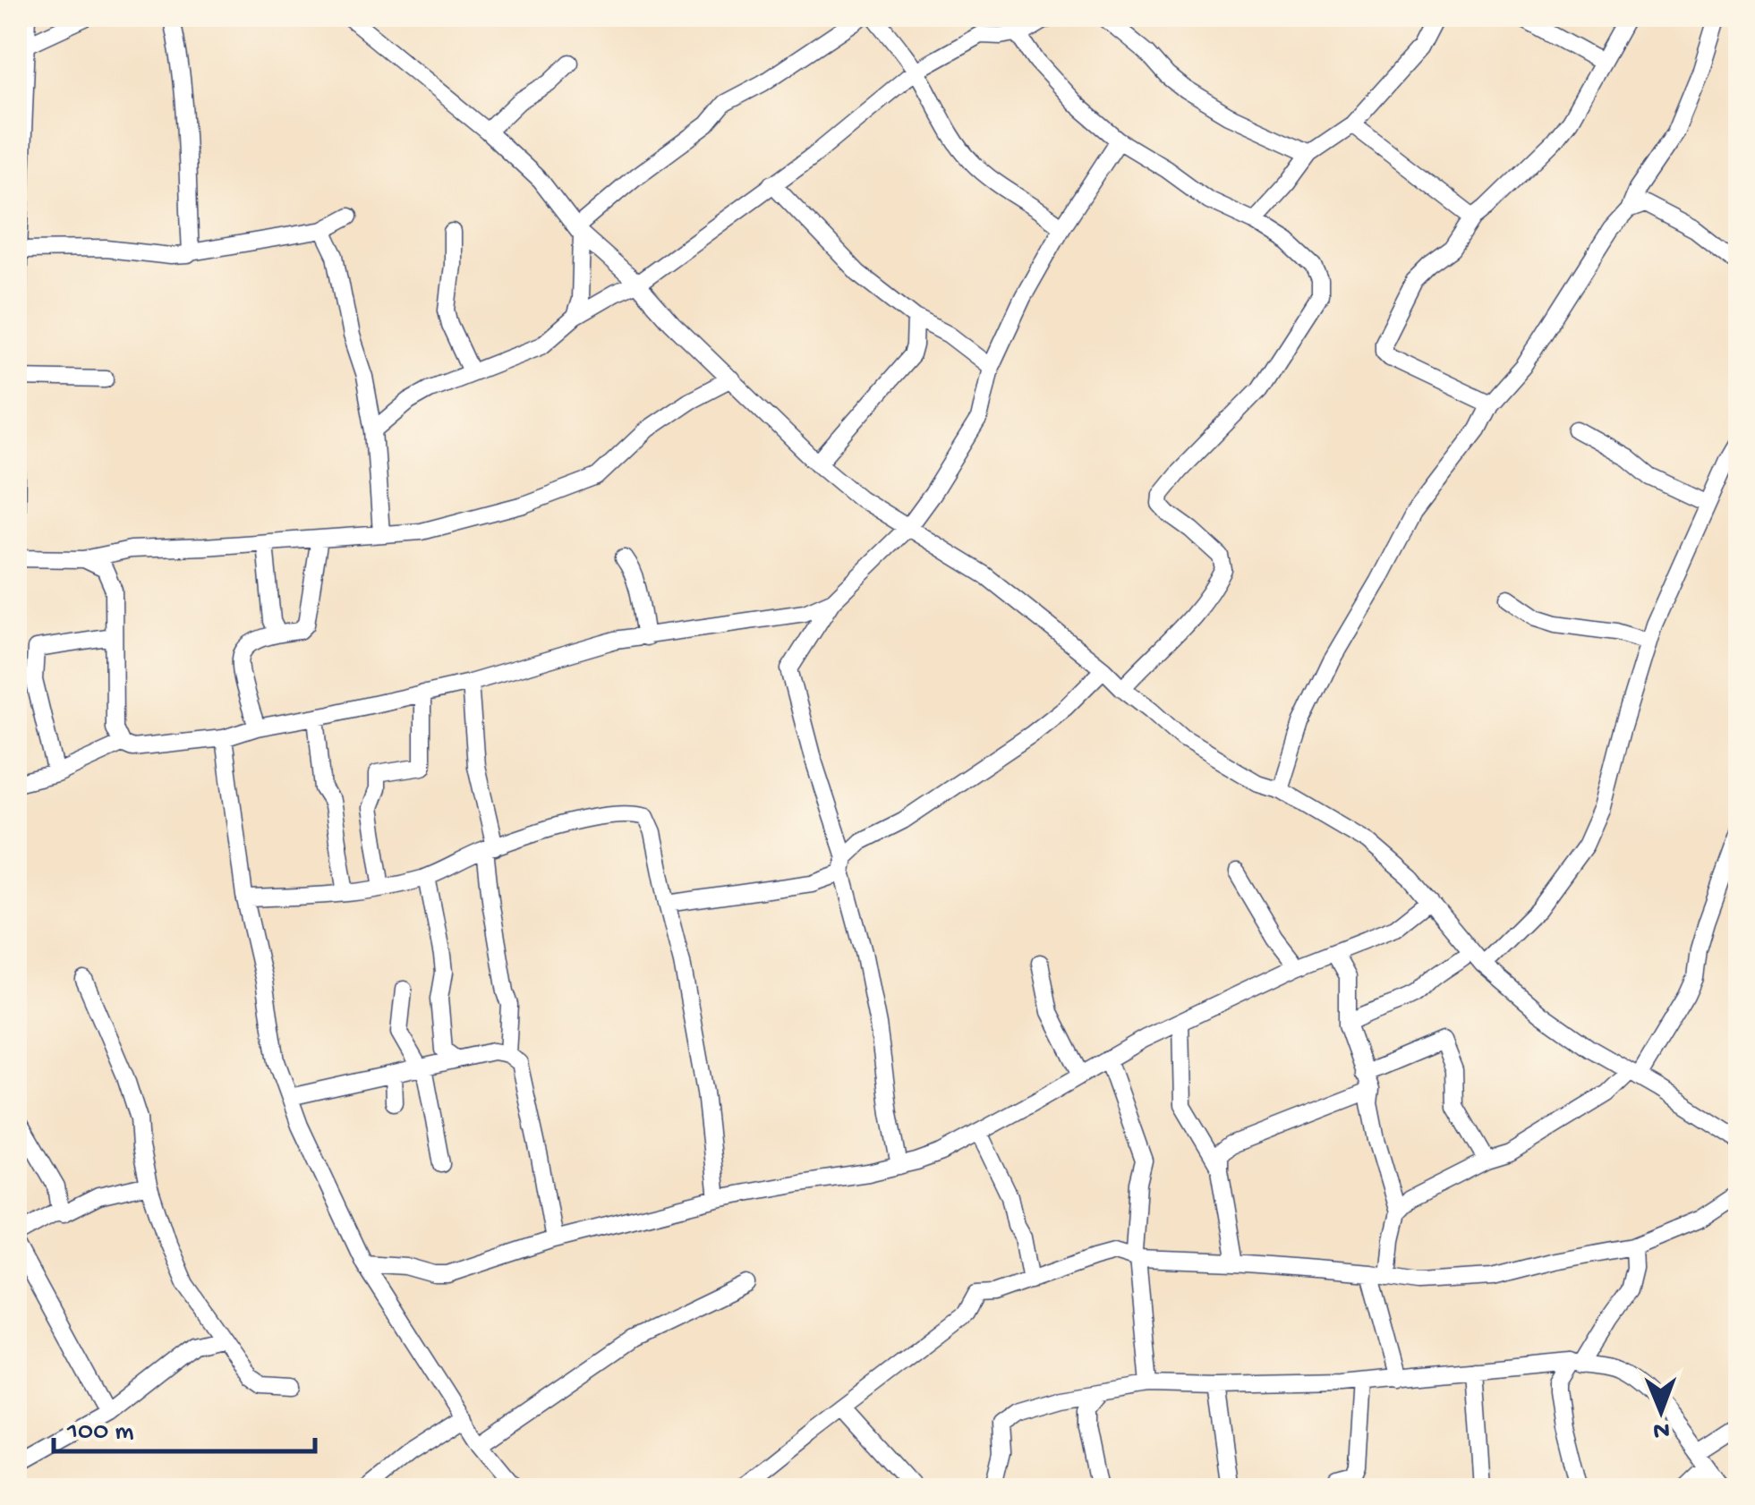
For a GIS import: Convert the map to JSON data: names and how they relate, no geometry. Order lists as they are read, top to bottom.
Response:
{
  "scale_bar": "100 m",
  "north": "bottom"
}
